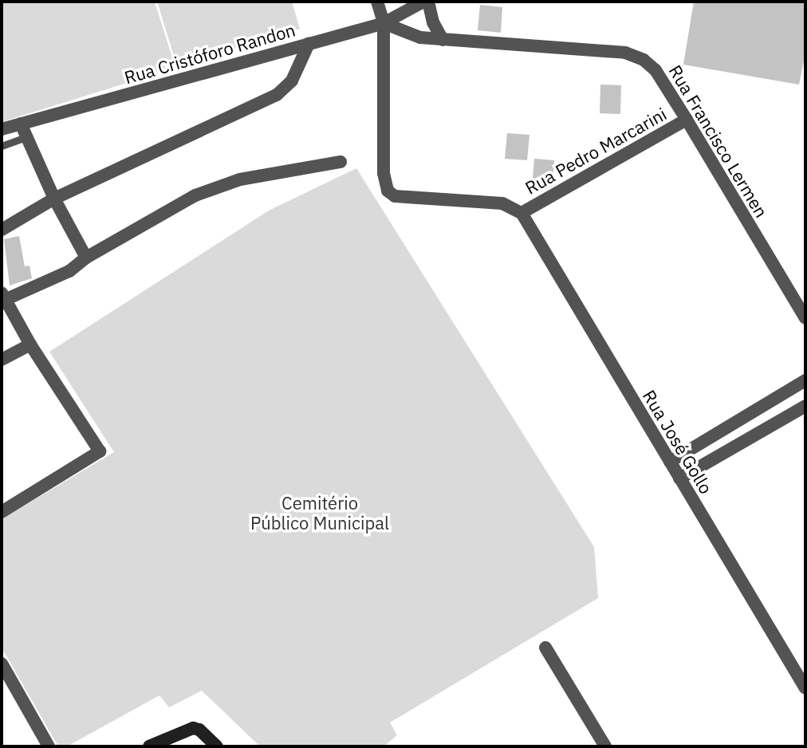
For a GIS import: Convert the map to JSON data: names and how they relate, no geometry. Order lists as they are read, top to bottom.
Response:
{
  "streets": {
    "street": [
      "Rua Cristóforo Randon",
      "Rua Francisco Lermen",
      "Rua Pedro Marcarini",
      "Rua José Gollo"
    ]
  },
  "crossings": [
    ["Rua Cristóforo Randon", "Rua Francisco Lermen"],
    ["Rua Francisco Lermen", "Rua Pedro Marcarini"],
    ["Rua Pedro Marcarini", "Rua José Gollo"]
  ],
  "parks": ["Cemitério Público Municipal"]
}
